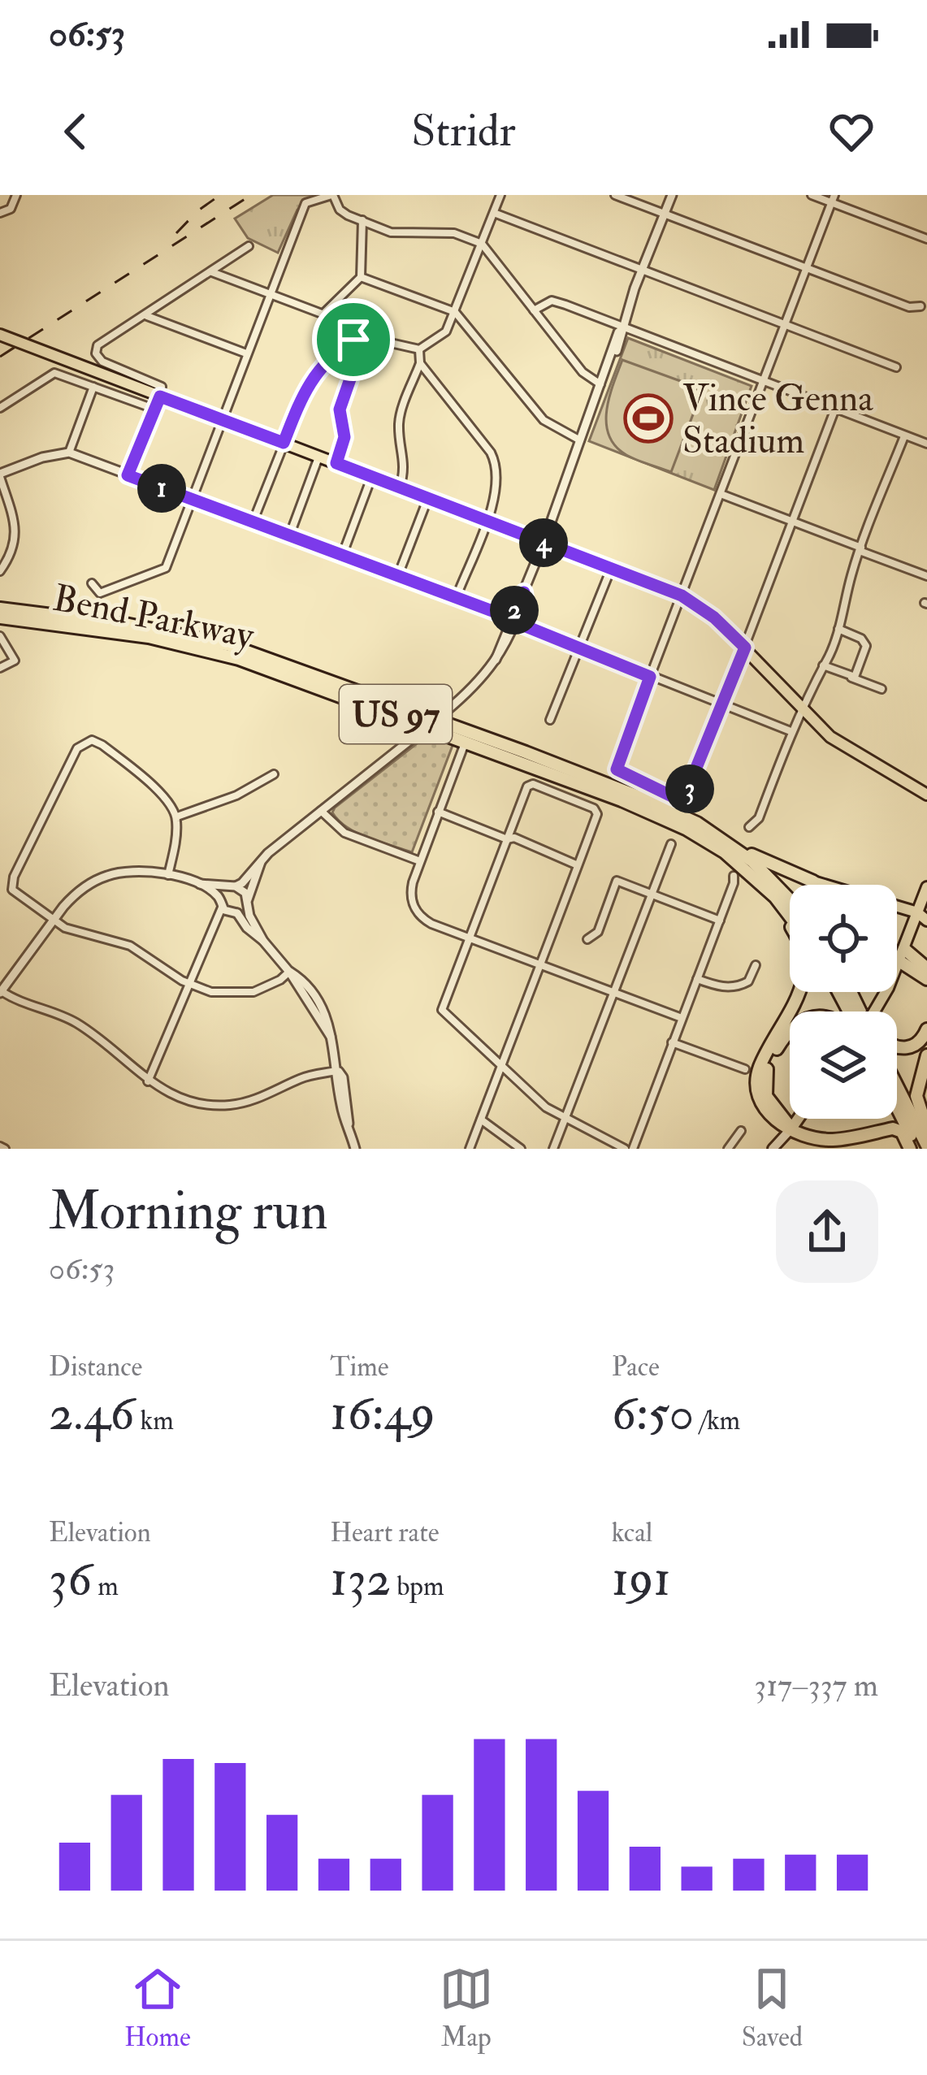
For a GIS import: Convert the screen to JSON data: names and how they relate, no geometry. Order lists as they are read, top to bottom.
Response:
{
  "streets": {
    "highway": ["Bend Parkway", "US 97"]
  },
  "places": {
    "sports": ["Vince Genna Stadium"]
  },
  "page": {
    "status": "06:53",
    "header": "Stridr",
    "pins": [
      "1",
      "4",
      "2",
      "3"
    ],
    "heading": ["Morning run", "06:53"],
    "stats": [
      ["Distance", "2.46 km"],
      ["Time", "16:49"],
      ["Pace", "6:50 /km"],
      ["Elevation", "36 m"],
      ["Heart rate", "132 bpm"],
      ["kcal", "191"]
    ],
    "chart": ["Elevation", "317–337 m"],
    "tabs": ["Home", "Map", "Saved"]
  }
}
